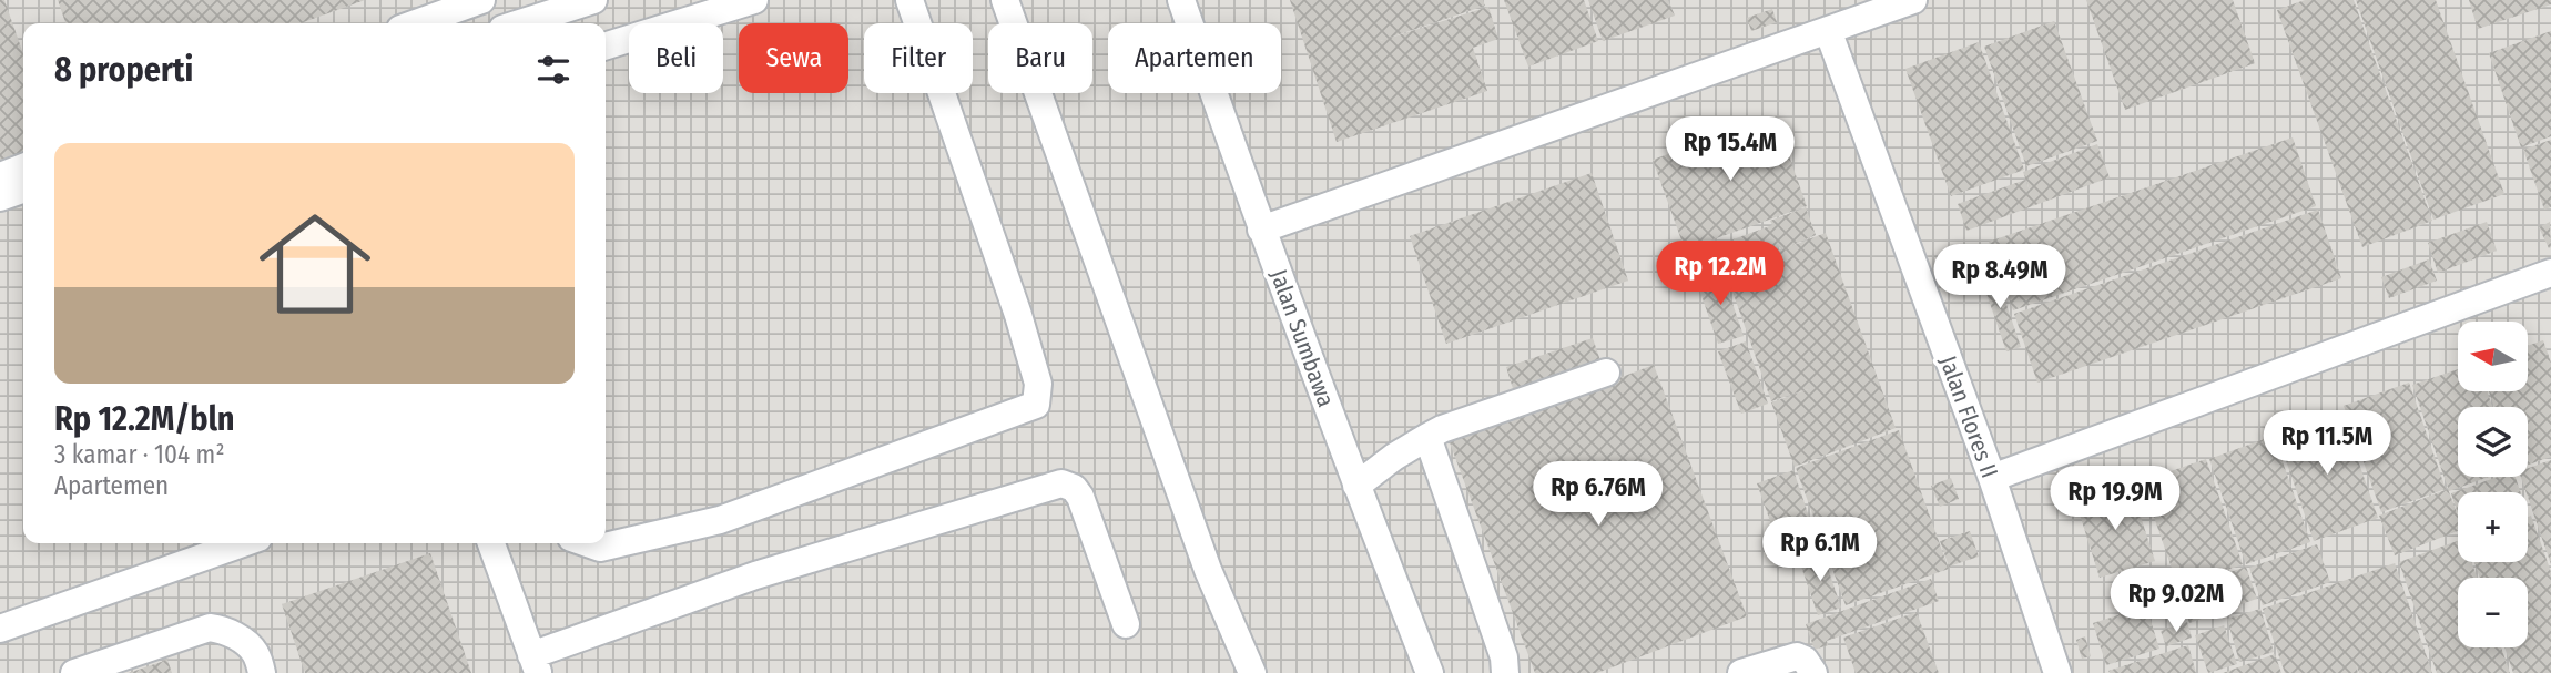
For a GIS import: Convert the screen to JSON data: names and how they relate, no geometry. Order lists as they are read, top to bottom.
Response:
{
  "streets": {
    "street": ["Jalan Sumbawa", "Jalan Flores II"]
  },
  "north": "left",
  "page": {
    "chip": [
      "Beli",
      "Sewa",
      "Filter",
      "Baru",
      "Apartemen"
    ],
    "heading": "8 properti",
    "price": [
      "Rp 15.4M",
      "Rp 12.2M",
      "Rp 8.49M",
      "Rp 11.5M",
      "Rp 6.76M",
      "Rp 19.9M",
      "Rp 6.1M",
      "Rp 9.02M"
    ],
    "list": [
      {
        "name": "Rp 12.2M/bln",
        "note": "3 kamar · 104 m² · Apartemen"
      }
    ],
    "map_buttons": ["+", "−"]
  }
}
